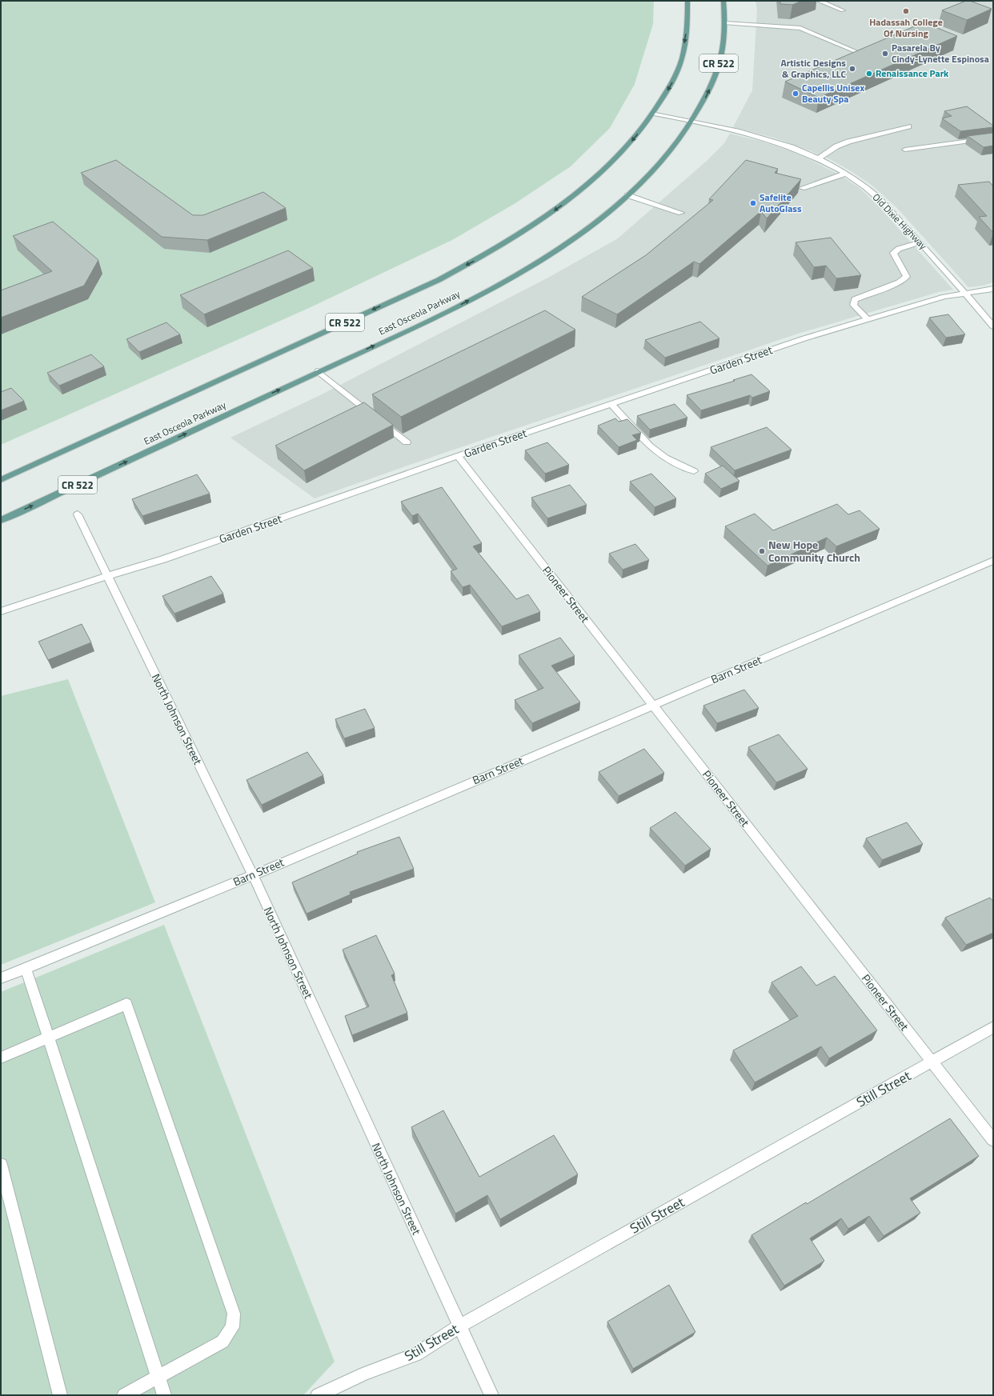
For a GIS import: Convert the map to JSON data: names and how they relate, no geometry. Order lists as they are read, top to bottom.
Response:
{
  "streets": {
    "main road": ["CR 522", "East Osceola Parkway"],
    "street": [
      "Old Dixie Highway",
      "Garden Street",
      "Pioneer Street",
      "Barn Street",
      "North Johnson Street",
      "Still Street"
    ]
  },
  "crossings": [
    ["Old Dixie Highway", "East Osceola Parkway"],
    ["Old Dixie Highway", "Garden Street"],
    ["Garden Street", "Pioneer Street"],
    ["Garden Street", "North Johnson Street"],
    ["Pioneer Street", "Barn Street"],
    ["Pioneer Street", "Still Street"],
    ["Barn Street", "North Johnson Street"],
    ["North Johnson Street", "Still Street"]
  ],
  "places": [
    "Hadassah College Of Nursing",
    "Pasarela By Cindy-Lynette Espinosa",
    "Artistic Designs & Graphics, LLC",
    "Renaissance Park",
    "Capellis Unisex Beauty Spa",
    "Safelite AutoGlass",
    "New Hope Community Church"
  ]
}
